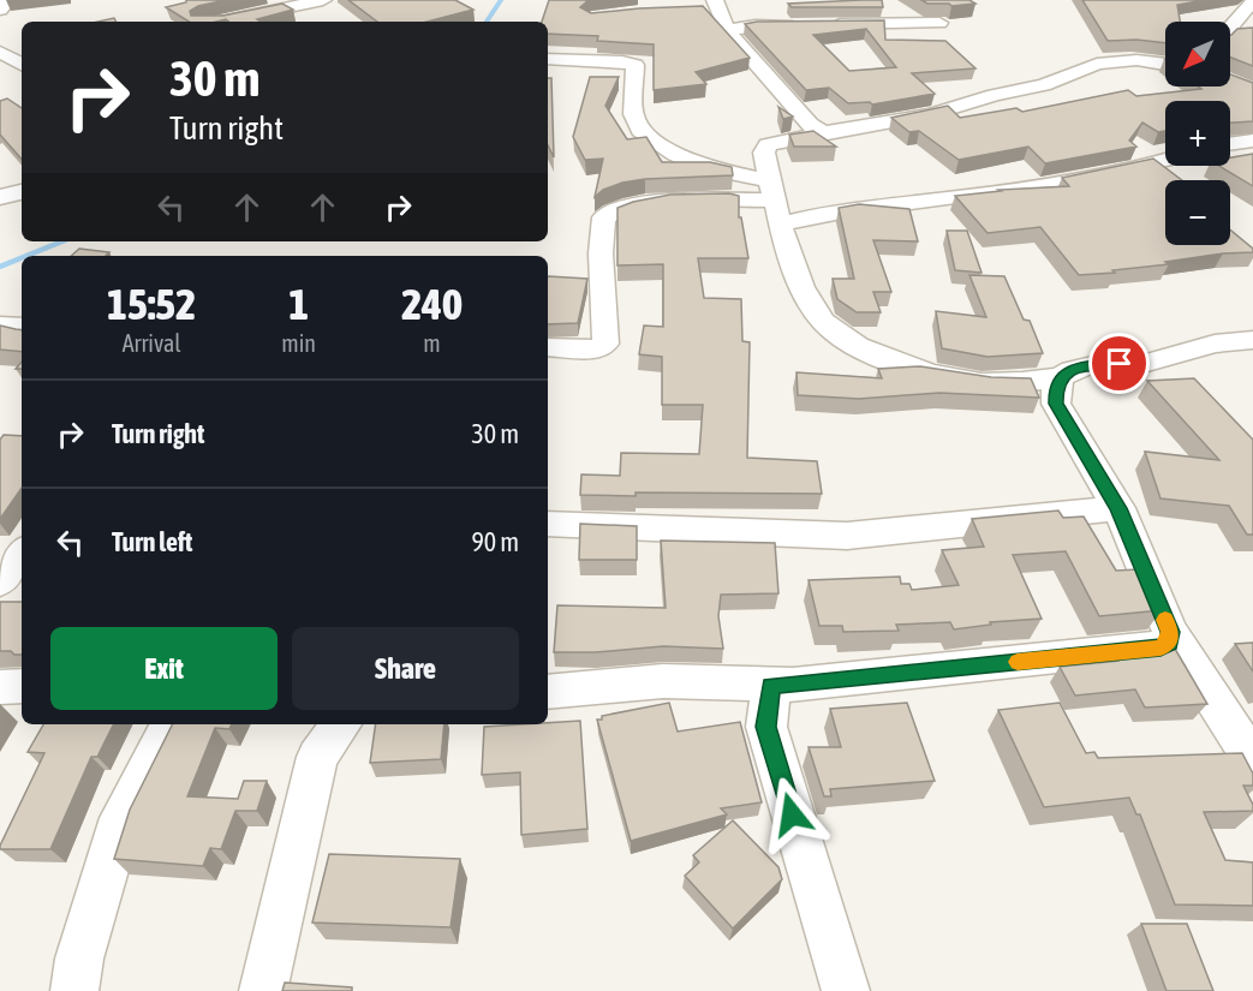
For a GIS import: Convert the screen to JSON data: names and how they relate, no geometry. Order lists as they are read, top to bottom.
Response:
{
  "north": "bottom left",
  "page": {
    "map_buttons": ["+", "−"],
    "turn": ["30 m", "Turn right"],
    "eta": [
      "15:52",
      "Arrival",
      "1",
      "min",
      "240",
      "m"
    ],
    "list": [
      {
        "name": "Turn right",
        "value": "30 m"
      },
      {
        "name": "Turn left",
        "value": "90 m"
      }
    ],
    "buttons": ["Exit", "Share"]
  }
}
